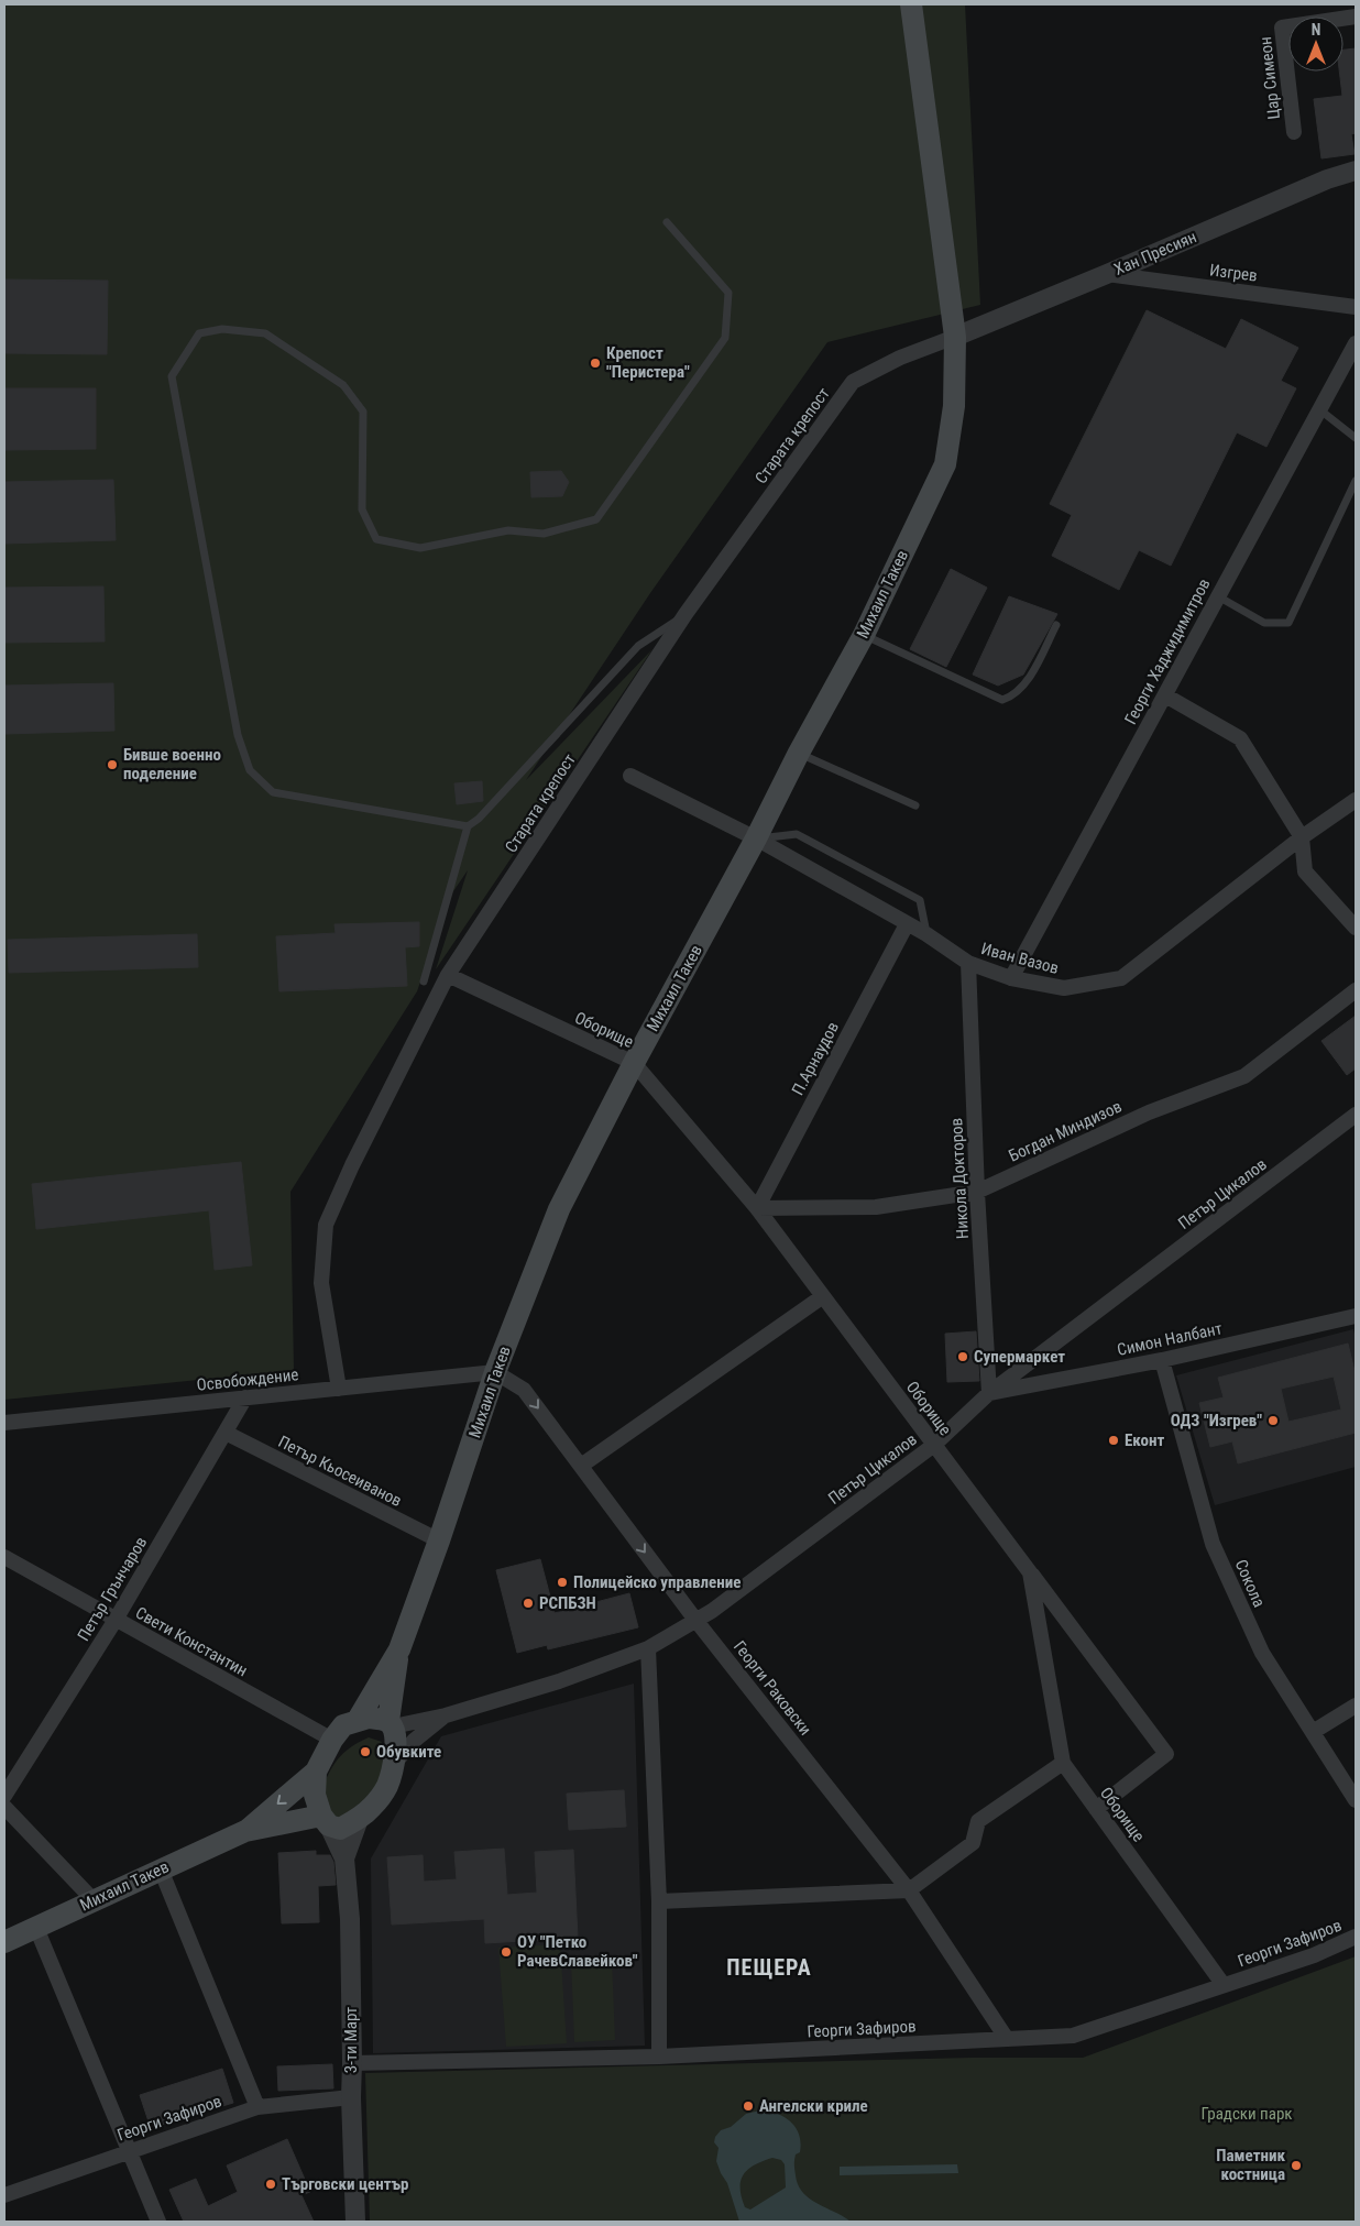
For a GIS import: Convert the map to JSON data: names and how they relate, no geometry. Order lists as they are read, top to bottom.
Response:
{
  "streets": {
    "main road": ["Михаил Такев"],
    "street": [
      "Цар Симеон",
      "Хан Пресиян",
      "Изгрев",
      "Старата крепост",
      "Георги Хаджидимитров",
      "Иван Вазов",
      "Оборище",
      "П.Арнаудов",
      "Богдан Миндизов",
      "Никола Докторов",
      "Петър Цикалов",
      "Симон Налбант",
      "Освобождение",
      "Петър Кьосеиванов",
      "Сокола",
      "Петър Грънчаров",
      "Свети Константин",
      "Георги Раковски",
      "Георги Зафиров",
      "3-ти Март"
    ]
  },
  "crossings": [
    ["Хан Пресиян", "Изгрев"],
    ["Хан Пресиян", "Старата крепост"],
    ["Хан Пресиян", "Михаил Такев"],
    ["Старата крепост", "Михаил Такев"],
    ["Старата крепост", "Оборище"],
    ["Старата крепост", "Освобождение"],
    ["Михаил Такев", "Иван Вазов"],
    ["Михаил Такев", "Оборище"],
    ["Михаил Такев", "Петър Цикалов"],
    ["Михаил Такев", "Освобождение"],
    ["Михаил Такев", "Петър Кьосеиванов"],
    ["Михаил Такев", "Свети Константин"],
    ["Михаил Такев", "Георги Раковски"],
    ["Георги Хаджидимитров", "Иван Вазов"],
    ["Иван Вазов", "П.Арнаудов"],
    ["Иван Вазов", "Никола Докторов"],
    ["Оборище", "П.Арнаудов"],
    ["Оборище", "Богдан Миндизов"],
    ["Оборище", "Петър Цикалов"],
    ["Оборище", "Георги Зафиров"],
    ["П.Арнаудов", "Богдан Миндизов"],
    ["Богдан Миндизов", "Никола Докторов"],
    ["Никола Докторов", "Петър Цикалов"],
    ["Никола Докторов", "Симон Налбант"],
    ["Петър Цикалов", "Симон Налбант"],
    ["Петър Цикалов", "Свети Константин"],
    ["Петър Цикалов", "Георги Раковски"],
    ["Симон Налбант", "Сокола"],
    ["Освобождение", "Петър Грънчаров"],
    ["Освобождение", "Георги Раковски"],
    ["Петър Кьосеиванов", "Петър Грънчаров"],
    ["Петър Грънчаров", "Свети Константин"],
    ["Георги Раковски", "Георги Зафиров"],
    ["Георги Зафиров", "3-ти Март"]
  ],
  "one_way": ["Георги Раковски"],
  "districts": ["ПЕЩЕРА"],
  "parks": ["Градски парк"],
  "places": [
    "Крепост \"Перистера\"",
    "Бивше военно поделение",
    "Супермаркет",
    "ОДЗ \"Изгрев\"",
    "Еконт",
    "Полицейско управление",
    "РСПБЗН",
    "Обувките",
    "ОУ \"Петко РачевСлавейков\"",
    "Ангелски криле",
    "Паметник костница",
    "Търговски център"
  ],
  "north": "top"
}
